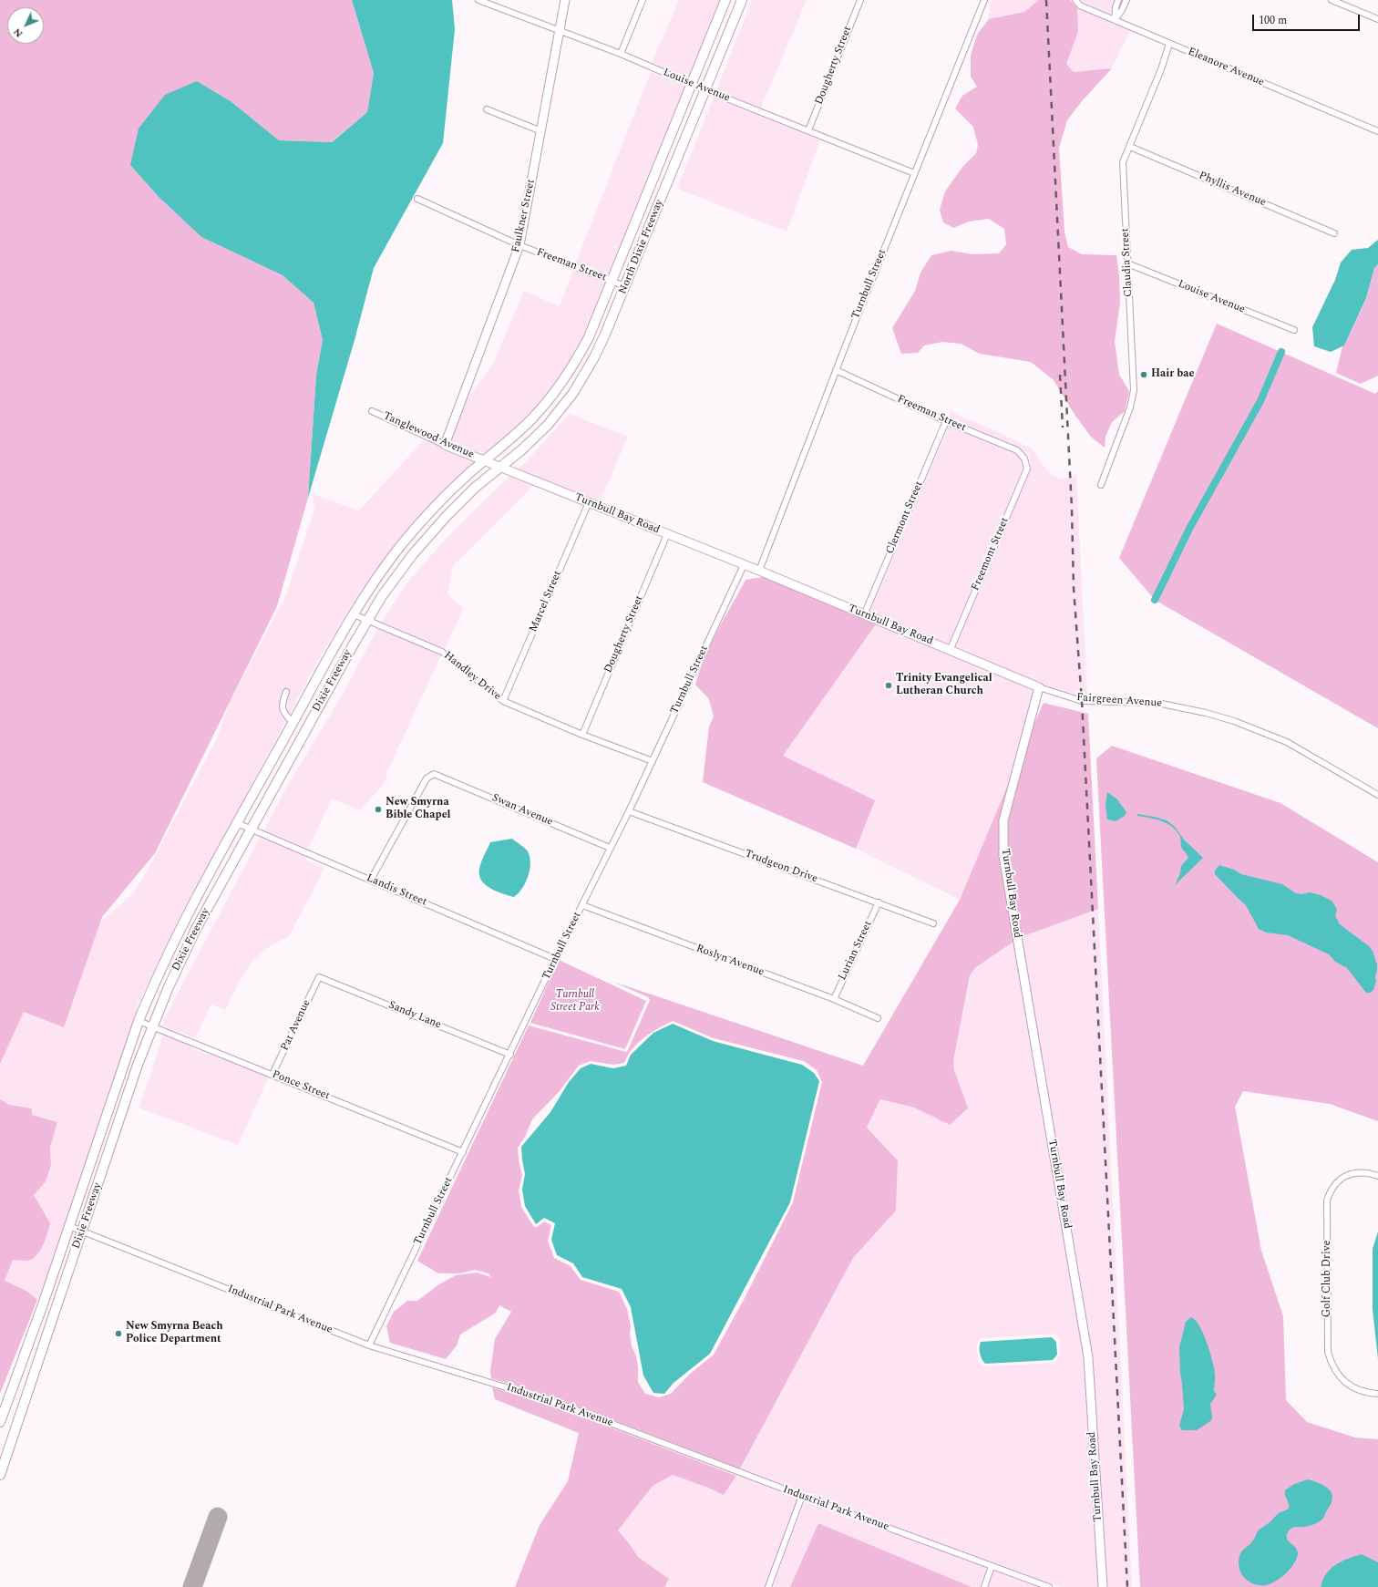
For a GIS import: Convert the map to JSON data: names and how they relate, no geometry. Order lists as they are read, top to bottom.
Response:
{
  "streets": {
    "main road": ["North Dixie Freeway", "Dixie Freeway"],
    "street": [
      "Dougherty Street",
      "Eleanore Avenue",
      "Louise Avenue",
      "Phyllis Avenue",
      "Faulkner Street",
      "Claudia Street",
      "Freeman Street",
      "Turnbull Street",
      "Tanglewood Avenue",
      "Turnbull Bay Road",
      "Clermont Street",
      "Freemont Street",
      "Marcel Street",
      "Handley Drive",
      "Fairgreen Avenue",
      "Swan Avenue",
      "Trudgeon Drive",
      "Landis Street",
      "Lurian Street",
      "Roslyn Avenue",
      "Sandy Lane",
      "Pat Avenue",
      "Ponce Street",
      "Golf Club Drive",
      "Industrial Park Avenue"
    ]
  },
  "crossings": [
    ["Dougherty Street", "Louise Avenue"],
    ["Dougherty Street", "Turnbull Bay Road"],
    ["Dougherty Street", "Handley Drive"],
    ["Eleanore Avenue", "Claudia Street"],
    ["Louise Avenue", "Faulkner Street"],
    ["Louise Avenue", "North Dixie Freeway"],
    ["Louise Avenue", "Claudia Street"],
    ["Louise Avenue", "Turnbull Street"],
    ["Phyllis Avenue", "Claudia Street"],
    ["Faulkner Street", "Freeman Street"],
    ["Faulkner Street", "Tanglewood Avenue"],
    ["North Dixie Freeway", "Freeman Street"],
    ["North Dixie Freeway", "Tanglewood Avenue"],
    ["North Dixie Freeway", "Turnbull Bay Road"],
    ["North Dixie Freeway", "Dixie Freeway"],
    ["Freeman Street", "Turnbull Street"],
    ["Freeman Street", "Clermont Street"],
    ["Freeman Street", "Freemont Street"],
    ["Turnbull Street", "Turnbull Bay Road"],
    ["Turnbull Street", "Handley Drive"],
    ["Turnbull Street", "Swan Avenue"],
    ["Turnbull Street", "Trudgeon Drive"],
    ["Turnbull Street", "Landis Street"],
    ["Turnbull Street", "Roslyn Avenue"],
    ["Turnbull Street", "Sandy Lane"],
    ["Turnbull Street", "Ponce Street"],
    ["Turnbull Street", "Industrial Park Avenue"],
    ["Tanglewood Avenue", "Turnbull Bay Road"],
    ["Tanglewood Avenue", "Dixie Freeway"],
    ["Turnbull Bay Road", "Clermont Street"],
    ["Turnbull Bay Road", "Freemont Street"],
    ["Turnbull Bay Road", "Marcel Street"],
    ["Turnbull Bay Road", "Dixie Freeway"],
    ["Turnbull Bay Road", "Fairgreen Avenue"],
    ["Marcel Street", "Handley Drive"],
    ["Handley Drive", "Dixie Freeway"],
    ["Dixie Freeway", "Landis Street"],
    ["Dixie Freeway", "Ponce Street"],
    ["Dixie Freeway", "Industrial Park Avenue"],
    ["Swan Avenue", "Landis Street"],
    ["Trudgeon Drive", "Lurian Street"],
    ["Lurian Street", "Roslyn Avenue"],
    ["Sandy Lane", "Pat Avenue"],
    ["Pat Avenue", "Ponce Street"]
  ],
  "parks": ["Turnbull Street Park"],
  "places": [
    "Hair bae",
    "Trinity Evangelical Lutheran Church",
    "New Smyrna Bible Chapel",
    "New Smyrna Beach Police Department"
  ],
  "scale_bar": "100 m",
  "north": "bottom left"
}
